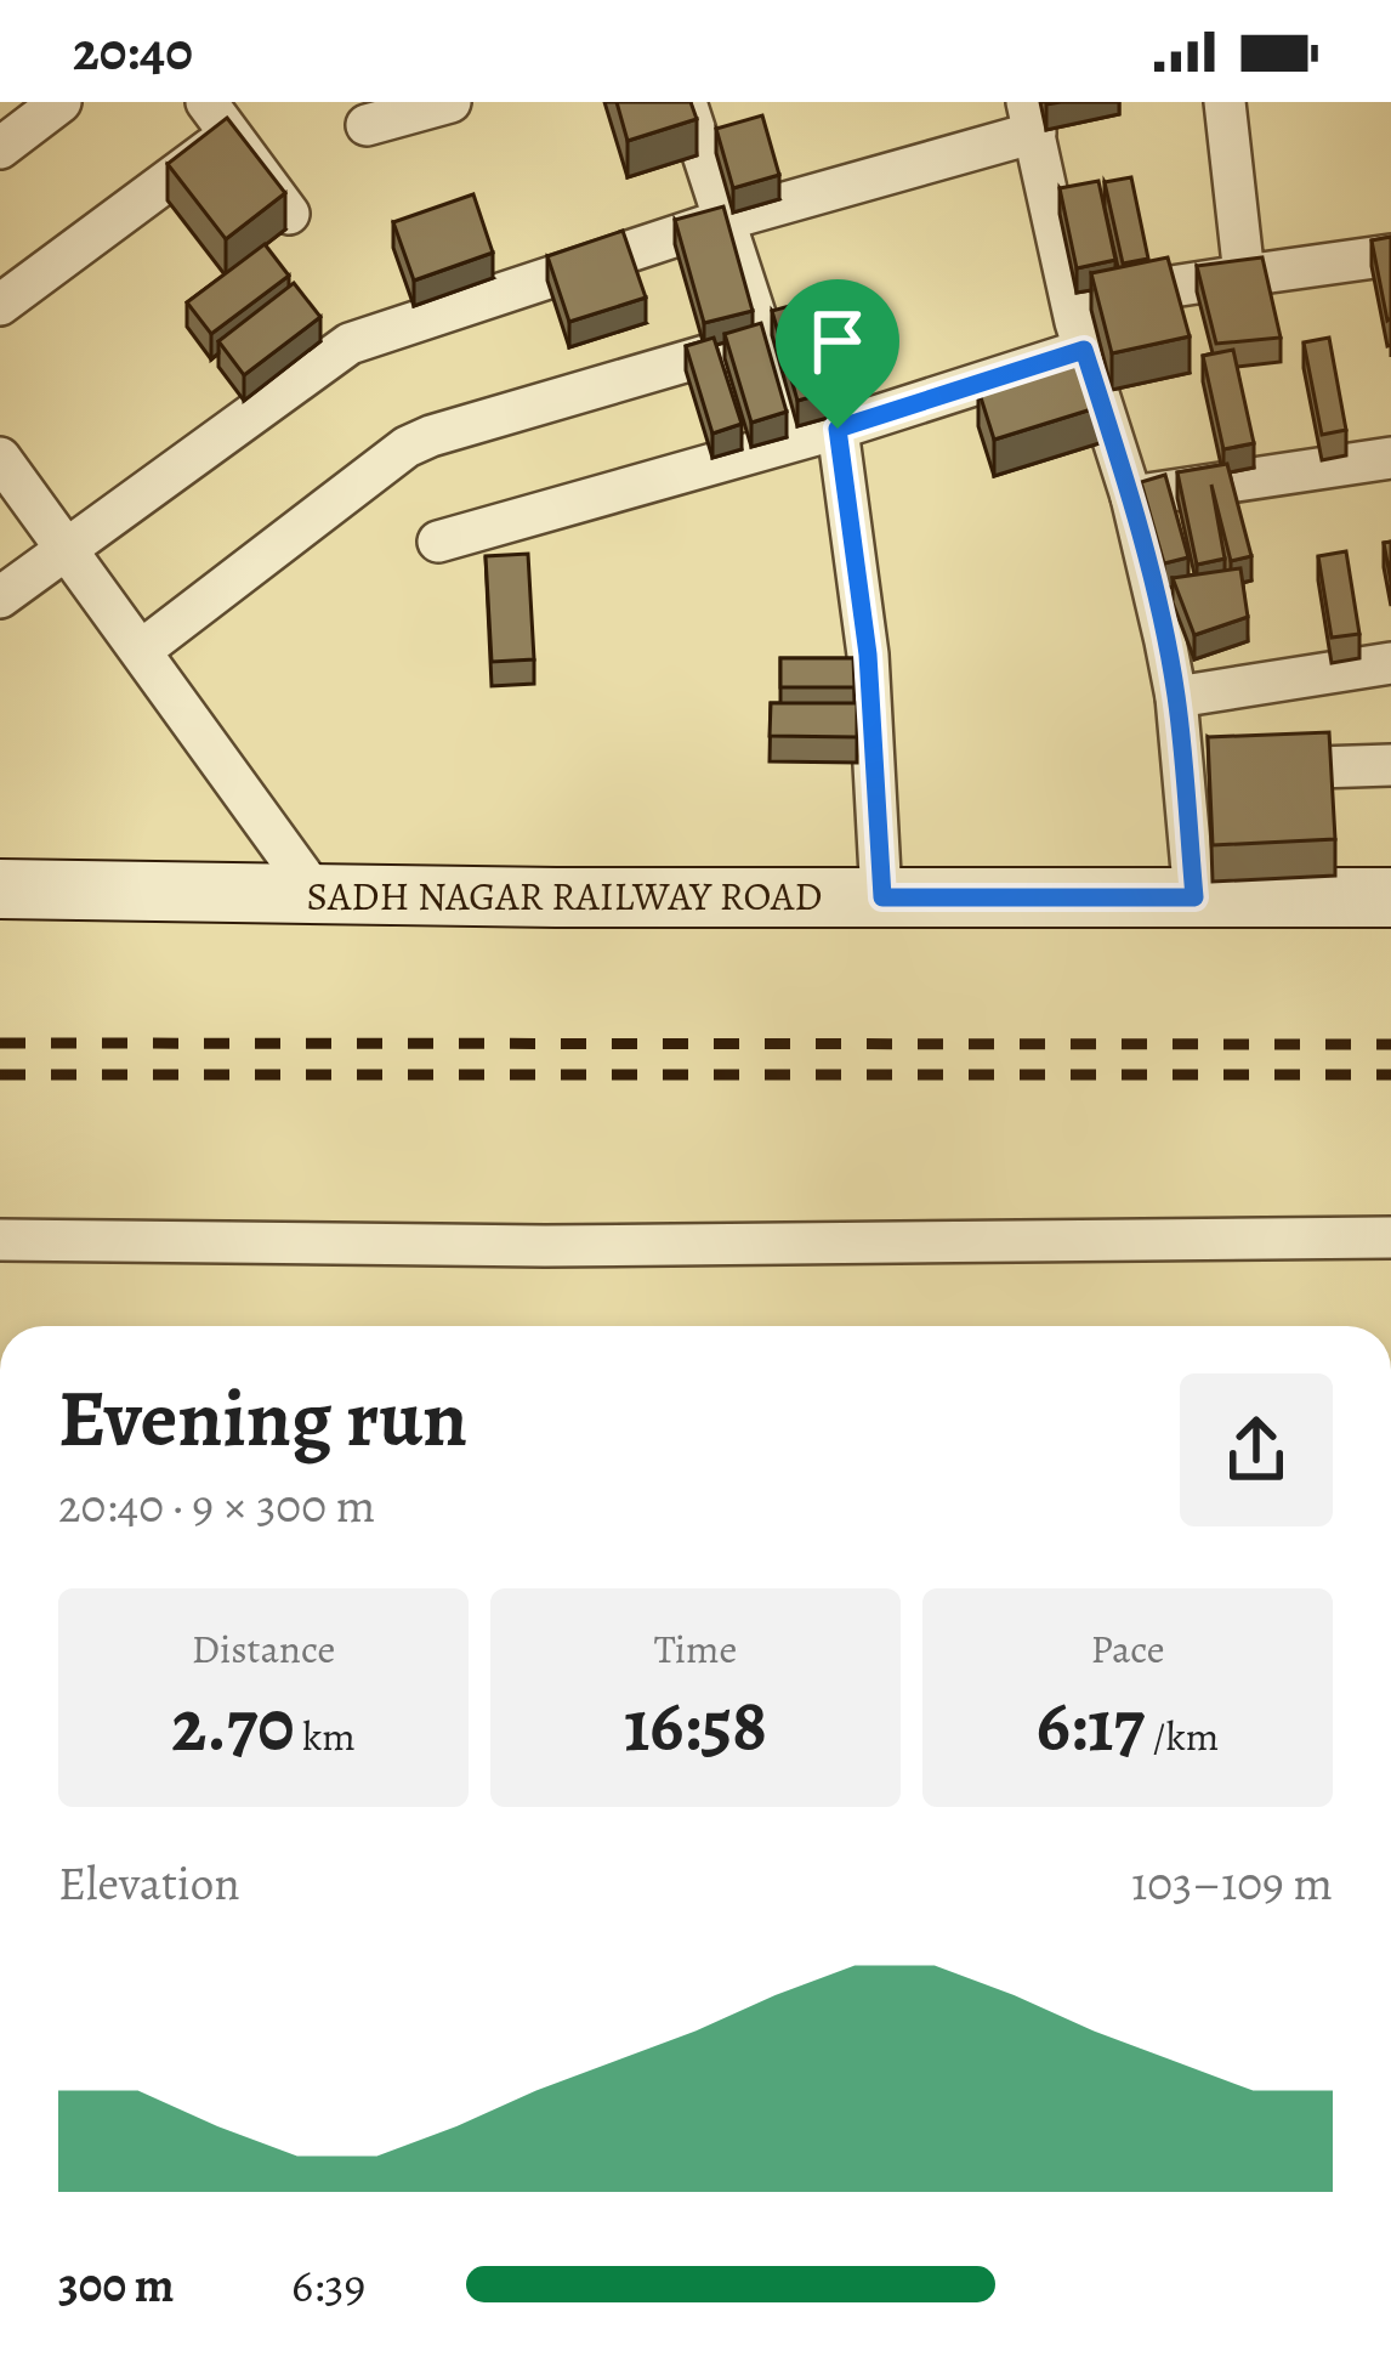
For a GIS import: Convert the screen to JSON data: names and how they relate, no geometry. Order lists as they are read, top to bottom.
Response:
{
  "streets": {
    "street": ["SADH NAGAR RAILWAY ROAD"]
  },
  "page": {
    "status": "20:40",
    "heading": ["Evening run", "20:40 · 9 × 300 m"],
    "stats": [
      ["Distance", "2.70 km"],
      ["Time", "16:58"],
      ["Pace", "6:17 /km"]
    ],
    "chart": ["Elevation", "103–109 m"],
    "list": [
      {
        "name": "300 m",
        "note": "6:39"
      }
    ]
  }
}
